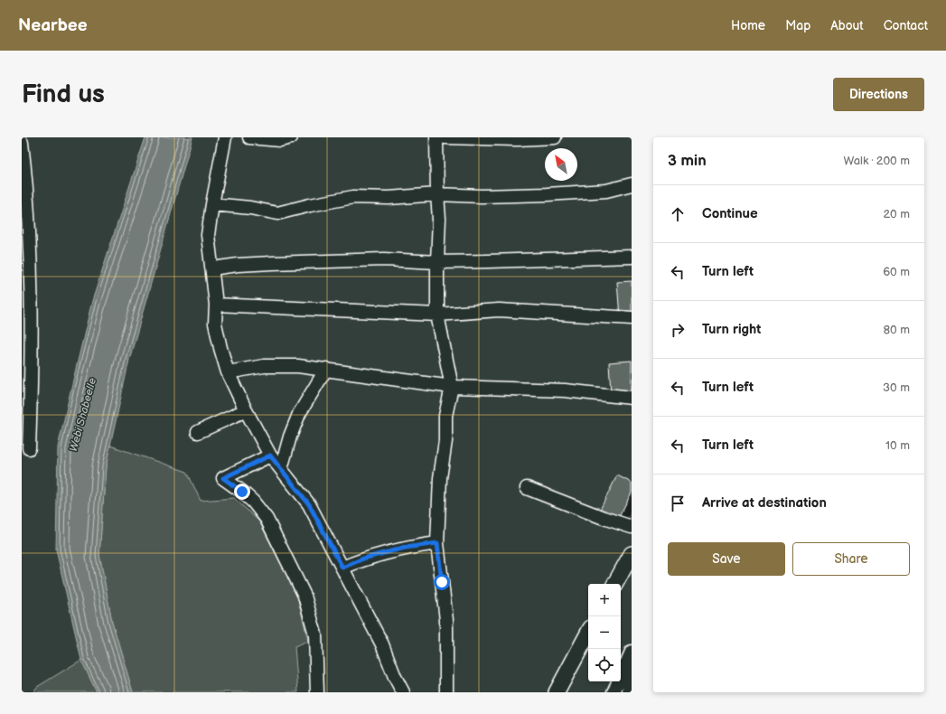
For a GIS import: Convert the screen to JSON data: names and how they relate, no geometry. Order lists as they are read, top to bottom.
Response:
{
  "water": ["Webi Shabeelle"],
  "north": "top left",
  "page": {
    "header": "Nearbee",
    "nav": [
      "Home",
      "Map",
      "About",
      "Contact"
    ],
    "buttons": [
      "Directions",
      ["Save", "Share"]
    ],
    "title": "Find us",
    "heading": ["3 min", "Walk · 200 m"],
    "list": [
      ["Continue", "20 m"],
      ["Turn left", "60 m"],
      ["Turn right", "80 m"],
      ["Turn left", "30 m"],
      ["Turn left", "10 m"],
      "Arrive at destination"
    ],
    "map_buttons": ["+", "−"]
  }
}
